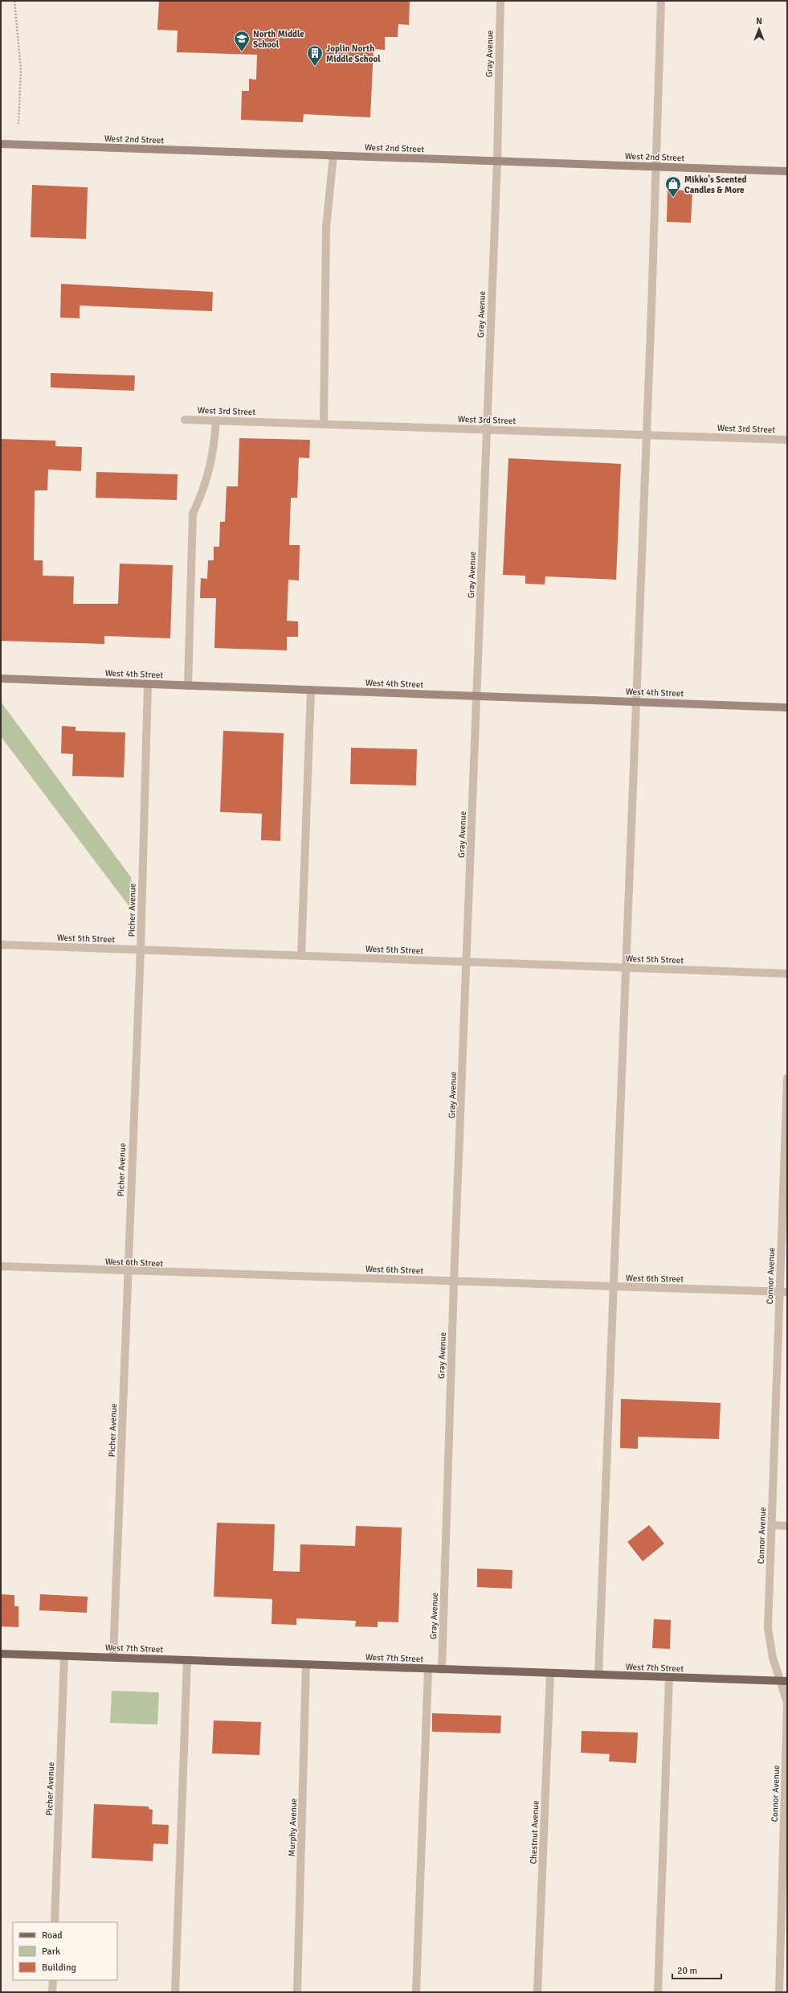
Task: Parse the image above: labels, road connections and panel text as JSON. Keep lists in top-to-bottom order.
{
  "streets": {
    "main road": ["West 7th Street"],
    "street": [
      "Gray Avenue",
      "West 2nd Street",
      "West 3rd Street",
      "West 4th Street",
      "Picher Avenue",
      "West 5th Street",
      "West 6th Street",
      "Connor Avenue",
      "Murphy Avenue",
      "Chestnut Avenue"
    ]
  },
  "crossings": [
    ["Gray Avenue", "West 2nd Street"],
    ["Gray Avenue", "West 3rd Street"],
    ["Gray Avenue", "West 4th Street"],
    ["Gray Avenue", "West 5th Street"],
    ["Gray Avenue", "West 6th Street"],
    ["Gray Avenue", "West 7th Street"],
    ["West 4th Street", "Picher Avenue"],
    ["Picher Avenue", "West 5th Street"],
    ["Picher Avenue", "West 6th Street"],
    ["Picher Avenue", "West 7th Street"],
    ["West 6th Street", "Connor Avenue"],
    ["Connor Avenue", "West 7th Street"],
    ["West 7th Street", "Murphy Avenue"],
    ["West 7th Street", "Chestnut Avenue"]
  ],
  "places": {
    "school or university": ["North Middle School"],
    "building": ["Joplin North Middle School"],
    "shop": ["Mikko's Scented Candles & More"]
  },
  "legend": ["Road", "Park", "Building"],
  "scale_bar": "20 m",
  "north": "top"
}
